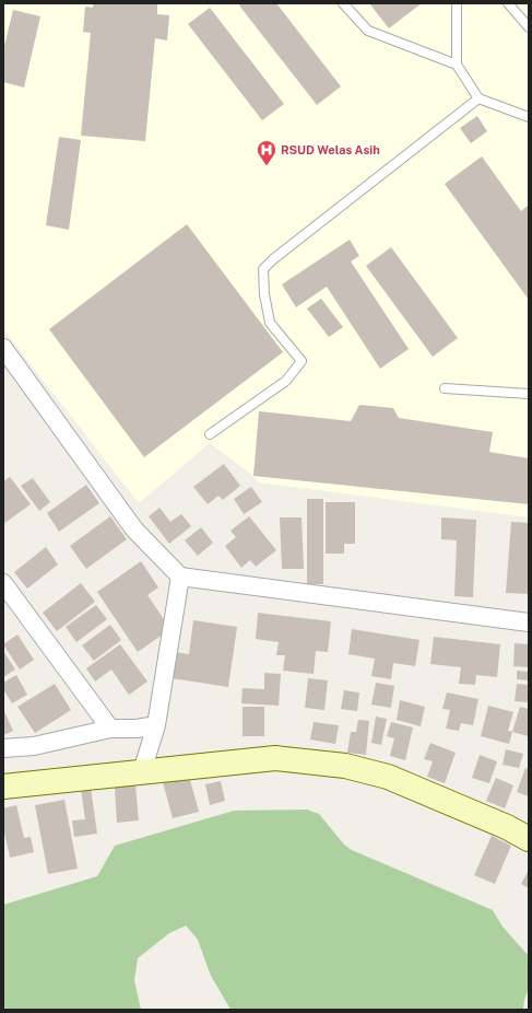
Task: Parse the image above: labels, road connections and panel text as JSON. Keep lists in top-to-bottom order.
{
  "places": {
    "hospital": ["RSUD Welas Asih"]
  }
}
